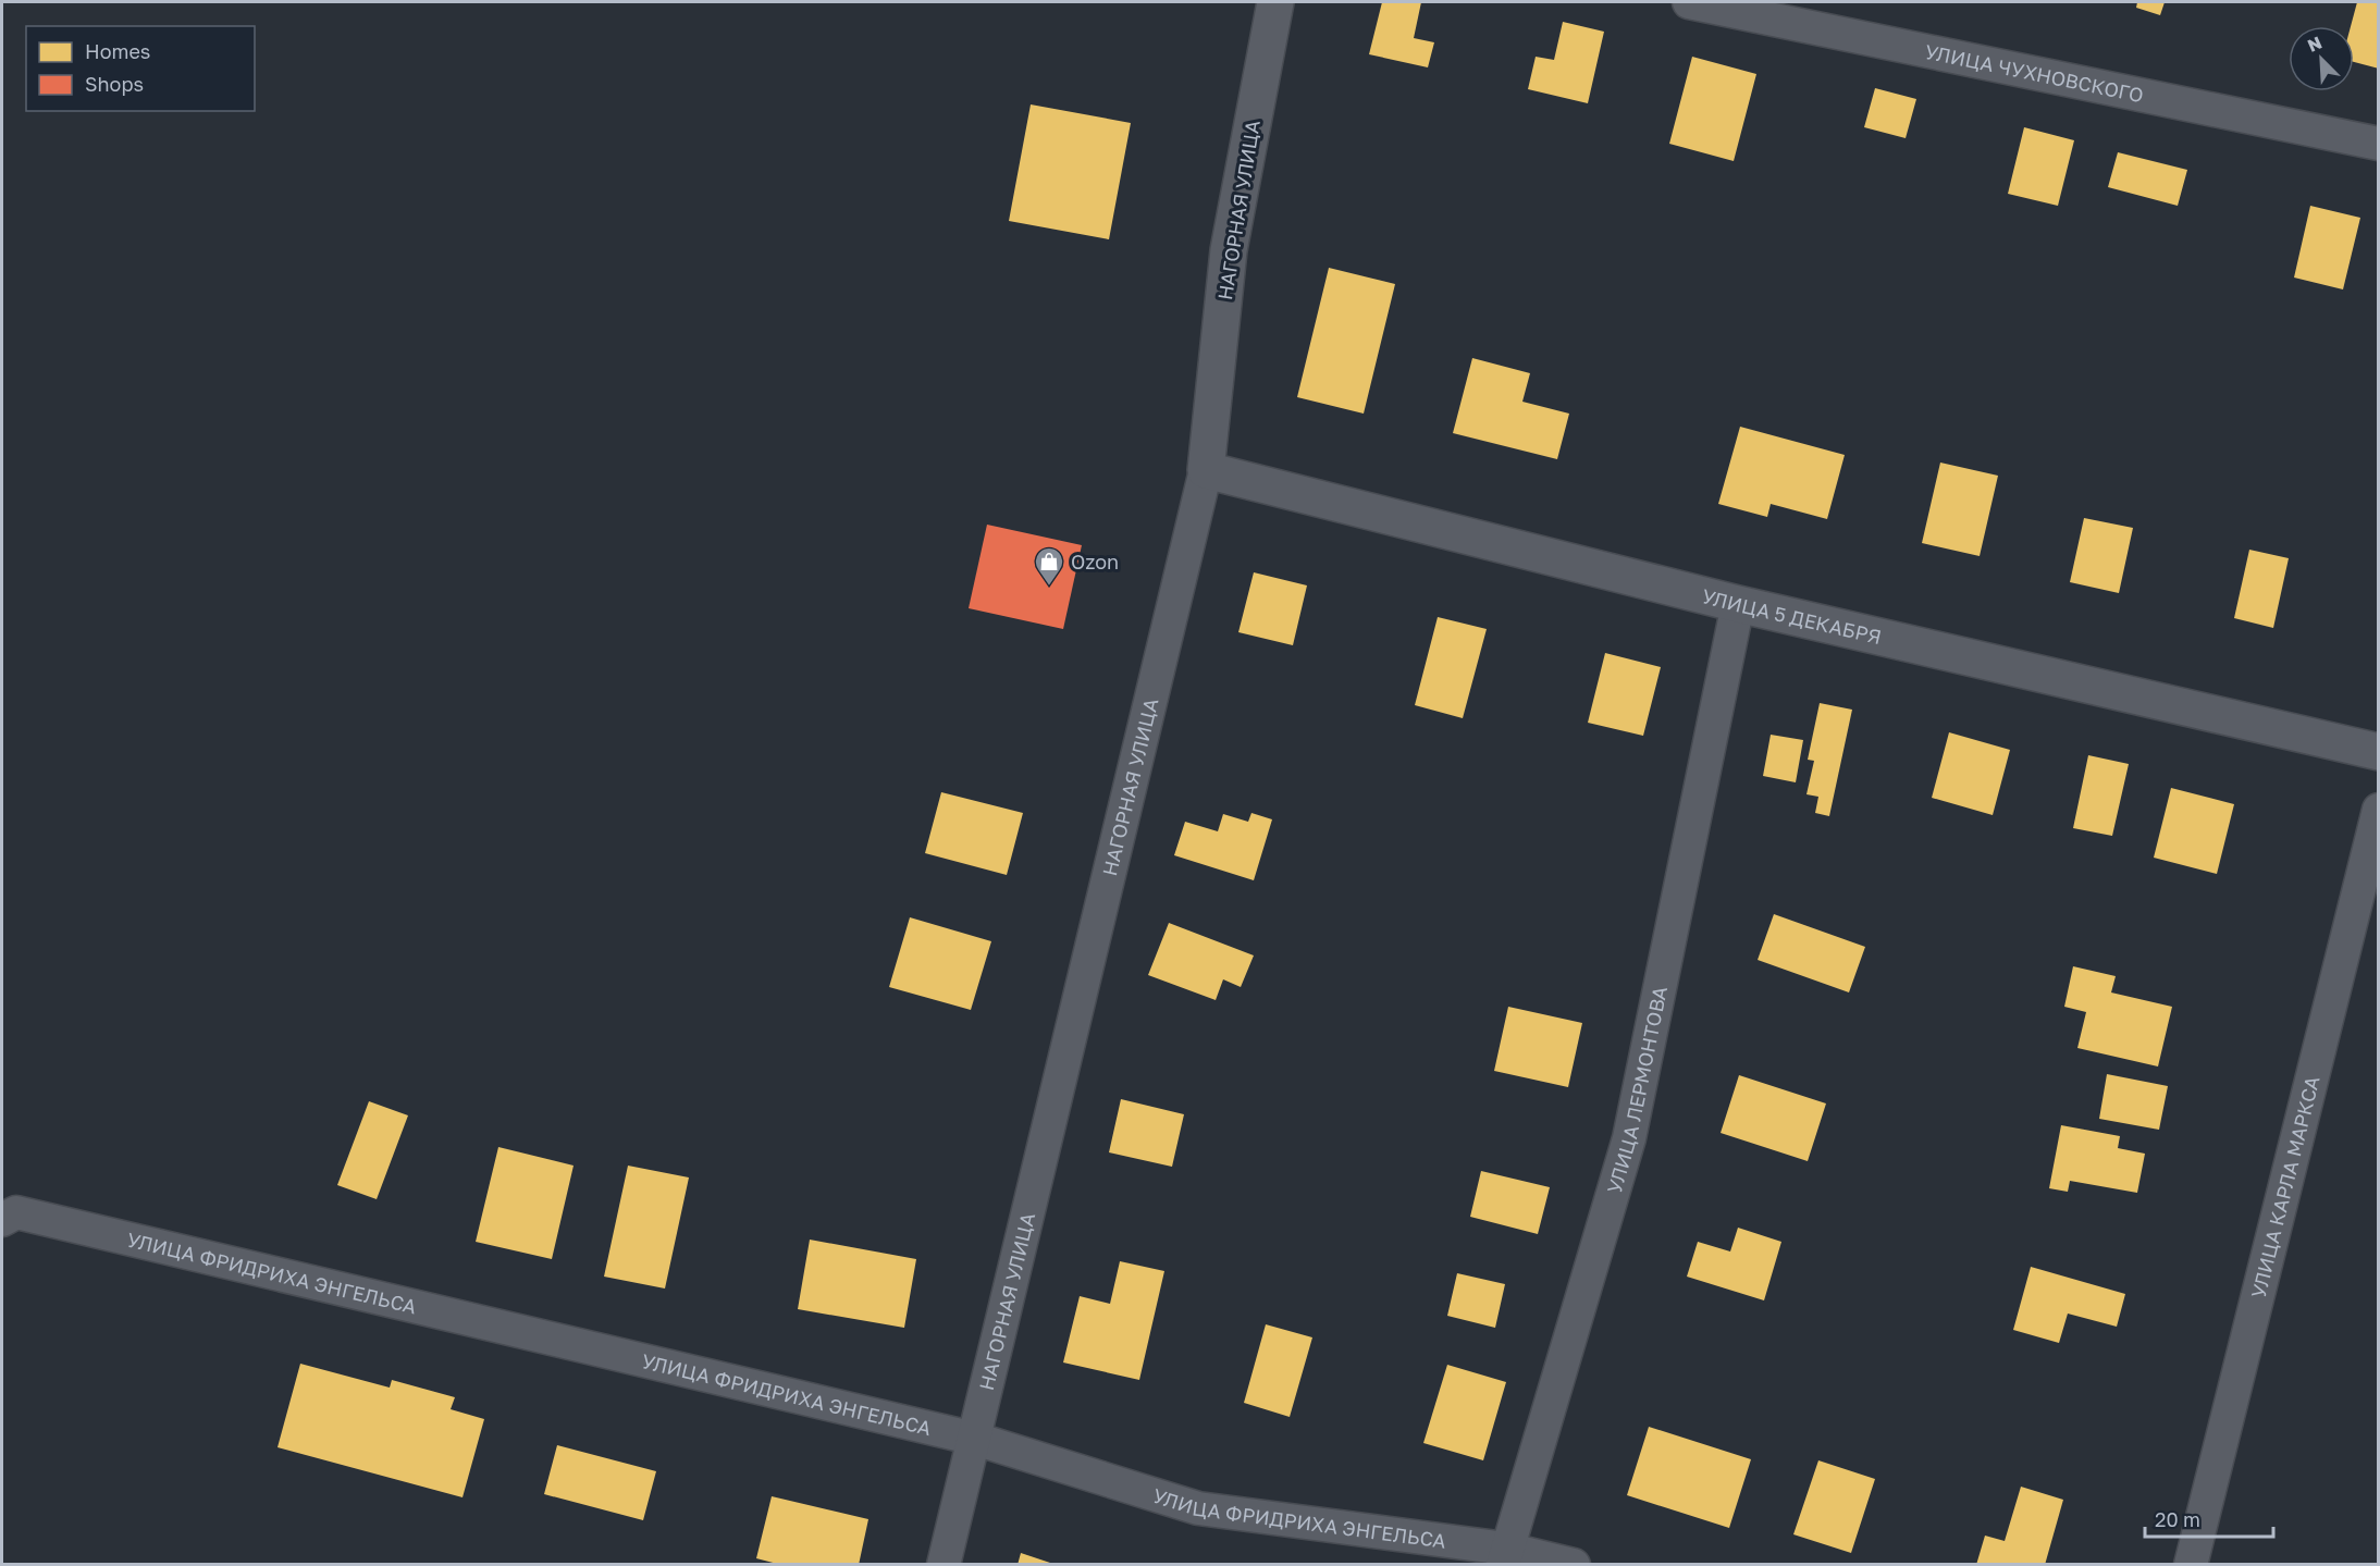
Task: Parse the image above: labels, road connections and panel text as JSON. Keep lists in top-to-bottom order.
{
  "streets": {
    "street": [
      "УЛИЦА ЧУХНОВСКОГО",
      "НАГОРНАЯ УЛИЦА",
      "УЛИЦА 5 ДЕКАБРЯ",
      "УЛИЦА ЛЕРМОНТОВА",
      "УЛИЦА КАРЛА МАРКСА",
      "УЛИЦА ФРИДРИХА ЭНГЕЛЬСА"
    ]
  },
  "crossings": [
    ["НАГОРНАЯ УЛИЦА", "УЛИЦА 5 ДЕКАБРЯ"],
    ["НАГОРНАЯ УЛИЦА", "УЛИЦА ФРИДРИХА ЭНГЕЛЬСА"],
    ["УЛИЦА 5 ДЕКАБРЯ", "УЛИЦА ЛЕРМОНТОВА"],
    ["УЛИЦА ЛЕРМОНТОВА", "УЛИЦА ФРИДРИХА ЭНГЕЛЬСА"]
  ],
  "places": {
    "shop": ["Ozon"]
  },
  "legend": ["Homes", "Shops"],
  "scale_bar": "20 m",
  "north": "top left"
}
